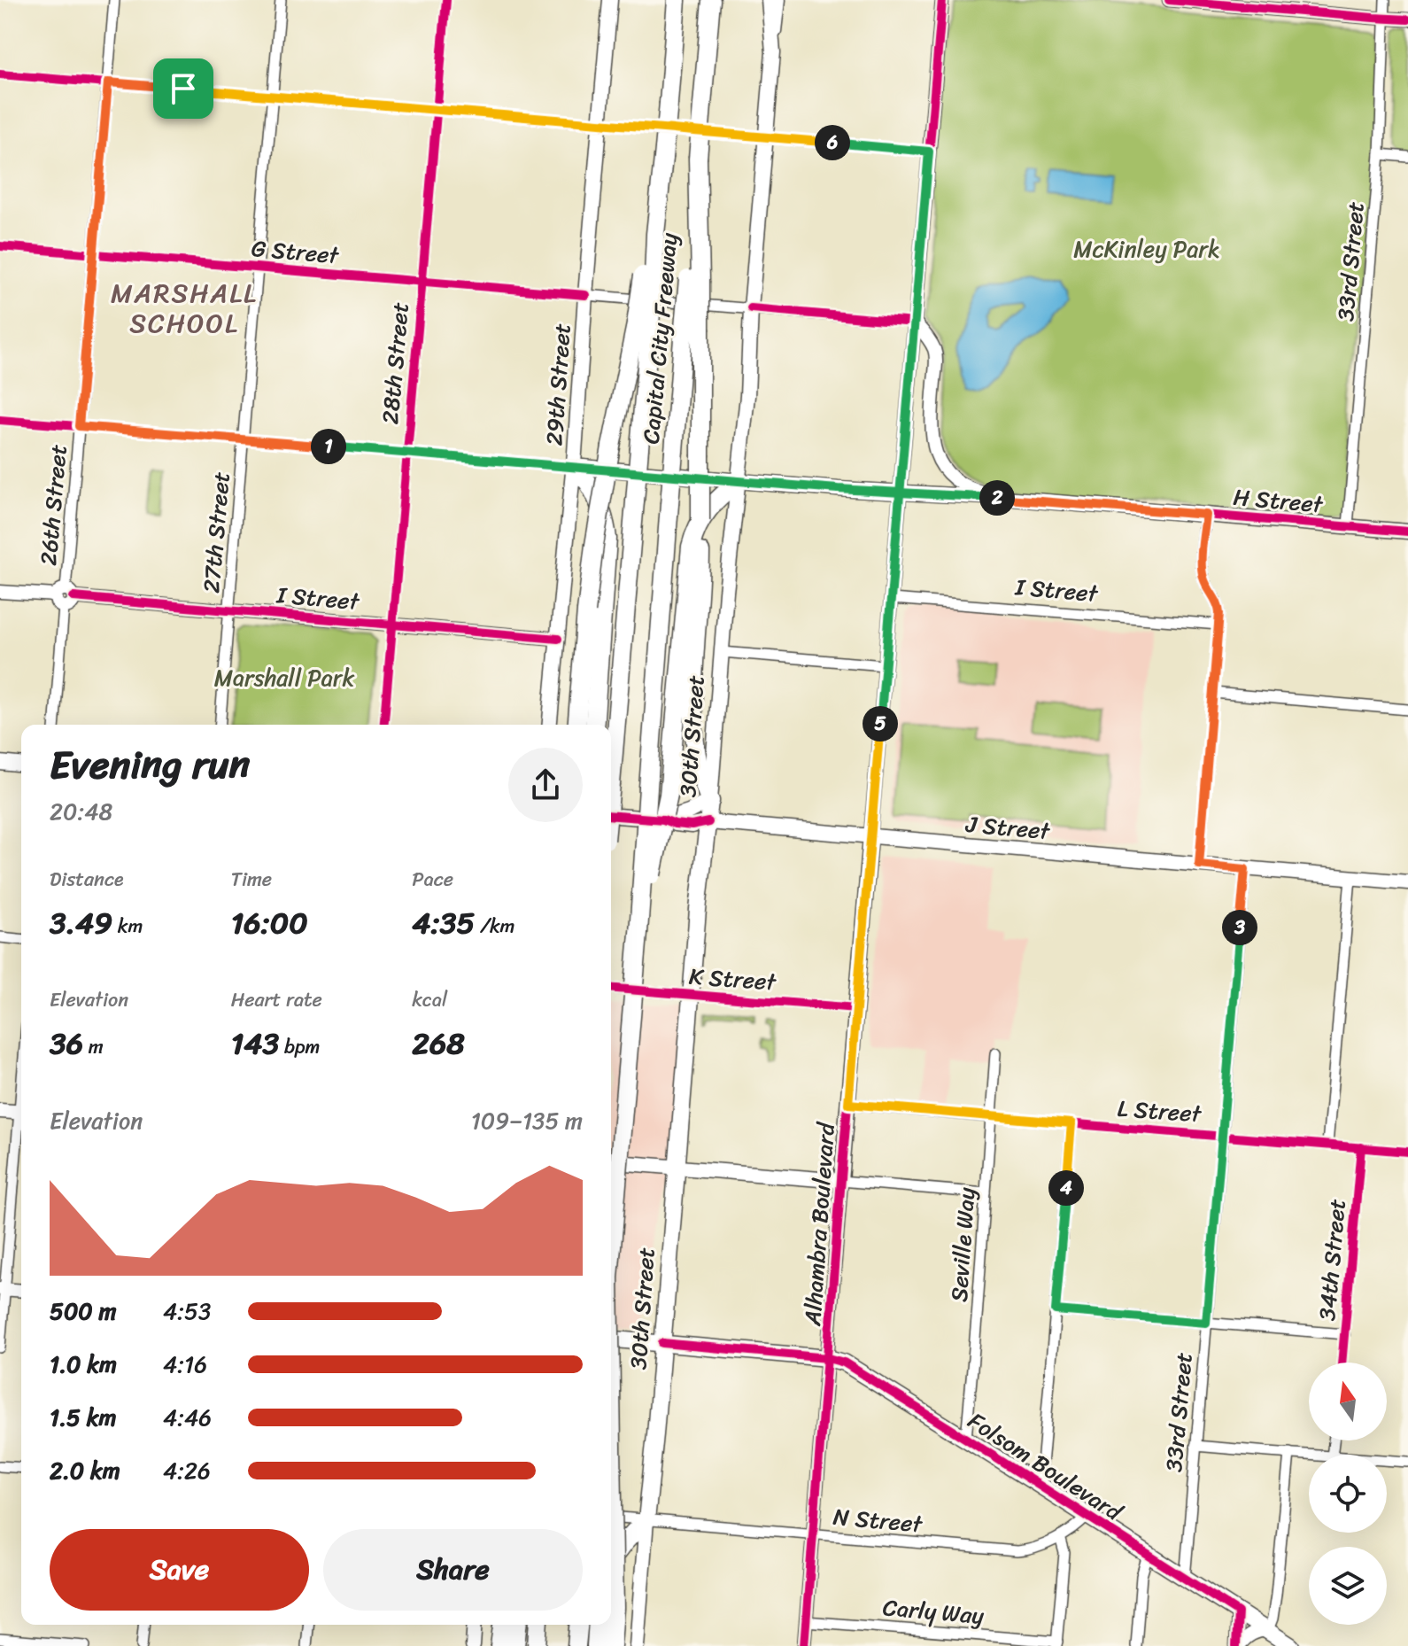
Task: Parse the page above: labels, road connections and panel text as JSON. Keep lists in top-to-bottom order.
{
  "streets": {
    "highway": ["Capital City Freeway"],
    "main road": [
      "29th Street",
      "H Street",
      "30th Street",
      "J Street",
      "Alhambra Boulevard",
      "Folsom Boulevard"
    ],
    "street": [
      "G Street",
      "33rd Street",
      "28th Street",
      "26th Street",
      "27th Street",
      "I Street",
      "K Street",
      "L Street",
      "Seville Way",
      "34th Street",
      "N Street",
      "Carly Way"
    ]
  },
  "crossings": [
    ["G Street", "28th Street"],
    ["G Street", "29th Street"],
    ["G Street", "26th Street"],
    ["G Street", "27th Street"],
    ["G Street", "30th Street"],
    ["G Street", "Alhambra Boulevard"],
    ["33rd Street", "H Street"],
    ["33rd Street", "J Street"],
    ["33rd Street", "L Street"],
    ["33rd Street", "Folsom Boulevard"],
    ["28th Street", "H Street"],
    ["28th Street", "I Street"],
    ["29th Street", "H Street"],
    ["29th Street", "I Street"],
    ["H Street", "26th Street"],
    ["H Street", "27th Street"],
    ["H Street", "30th Street"],
    ["H Street", "Alhambra Boulevard"],
    ["26th Street", "I Street"],
    ["27th Street", "I Street"],
    ["I Street", "Alhambra Boulevard"],
    ["30th Street", "J Street"],
    ["30th Street", "K Street"],
    ["30th Street", "Folsom Boulevard"],
    ["30th Street", "N Street"],
    ["J Street", "Alhambra Boulevard"],
    ["K Street", "Alhambra Boulevard"],
    ["L Street", "Alhambra Boulevard"],
    ["L Street", "Seville Way"],
    ["L Street", "34th Street"],
    ["Alhambra Boulevard", "Folsom Boulevard"],
    ["Alhambra Boulevard", "N Street"],
    ["Alhambra Boulevard", "Carly Way"],
    ["Seville Way", "Folsom Boulevard"],
    ["Folsom Boulevard", "N Street"]
  ],
  "districts": ["MARSHALL SCHOOL"],
  "parks": ["McKinley Park", "Marshall Park"],
  "north": "top",
  "page": {
    "pins": [
      "6",
      "1",
      "2",
      "5",
      "3",
      "4"
    ],
    "heading": ["Evening run", "20:48"],
    "stats": [
      ["Distance", "3.49 km"],
      ["Time", "16:00"],
      ["Pace", "4:35 /km"],
      ["Elevation", "36 m"],
      ["Heart rate", "143 bpm"],
      ["kcal", "268"]
    ],
    "chart": ["Elevation", "109–135 m"],
    "list": [
      {
        "name": "500 m",
        "note": "4:53"
      },
      {
        "name": "1.0 km",
        "note": "4:16"
      },
      {
        "name": "1.5 km",
        "note": "4:46"
      },
      {
        "name": "2.0 km",
        "note": "4:26"
      }
    ],
    "buttons": ["Save", "Share"]
  }
}
